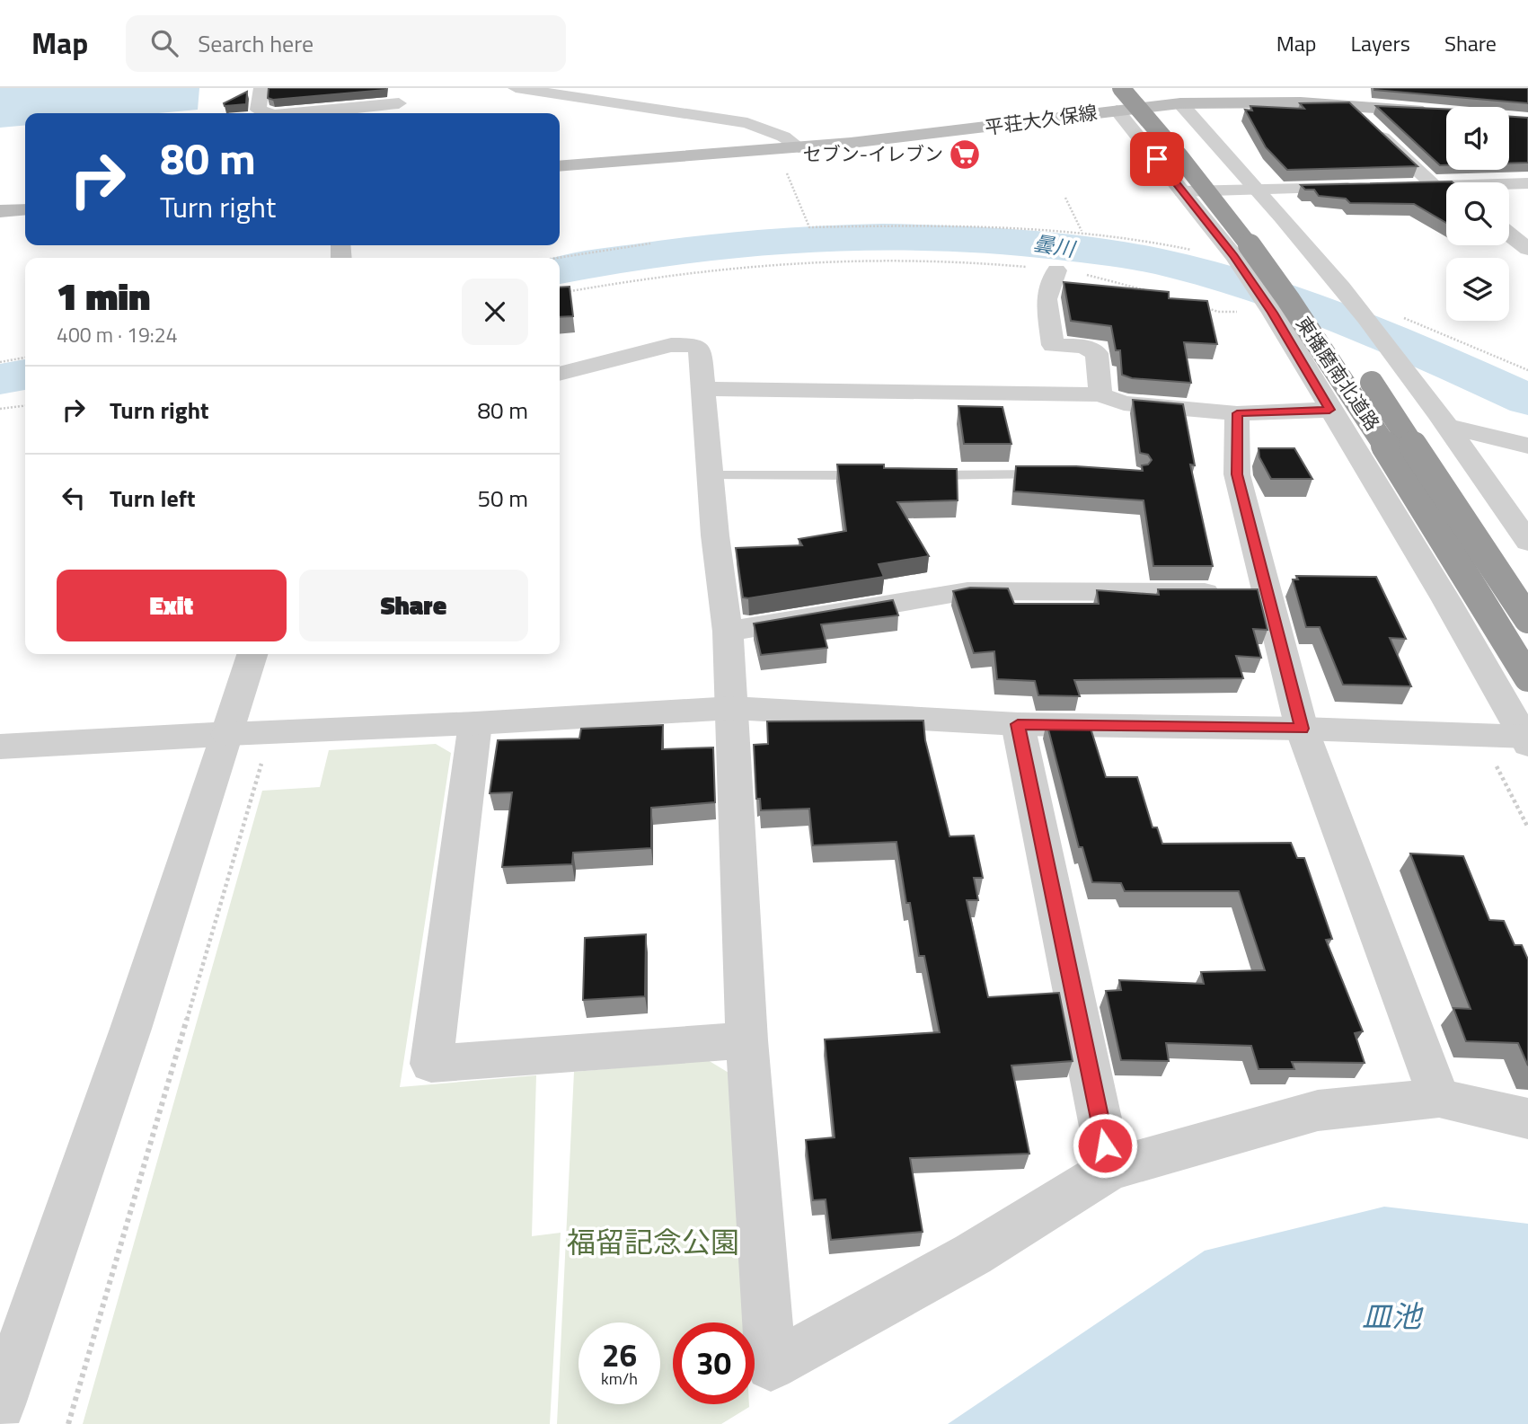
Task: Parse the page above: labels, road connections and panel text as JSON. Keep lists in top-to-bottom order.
{
  "streets": {
    "highway": ["東播磨南北道路"],
    "main road": ["平荘大久保線"]
  },
  "crossings": [
    ["平荘大久保線", "東播磨南北道路"]
  ],
  "water": ["曇川", "皿池"],
  "parks": ["福留記念公園"],
  "places": {
    "supermarket": ["セブン-イレブン"]
  },
  "page": {
    "header": "Map",
    "search": "Search here",
    "nav": ["Map", "Layers", "Share"],
    "turn": ["80 m", "Turn right"],
    "heading": ["1 min", "400 m · 19:24"],
    "list": [
      {
        "name": "Turn right",
        "value": "80 m"
      },
      {
        "name": "Turn left",
        "value": "50 m"
      }
    ],
    "buttons": ["Exit", "Share"],
    "speed": "26 km/h",
    "limit": "30"
  }
}
